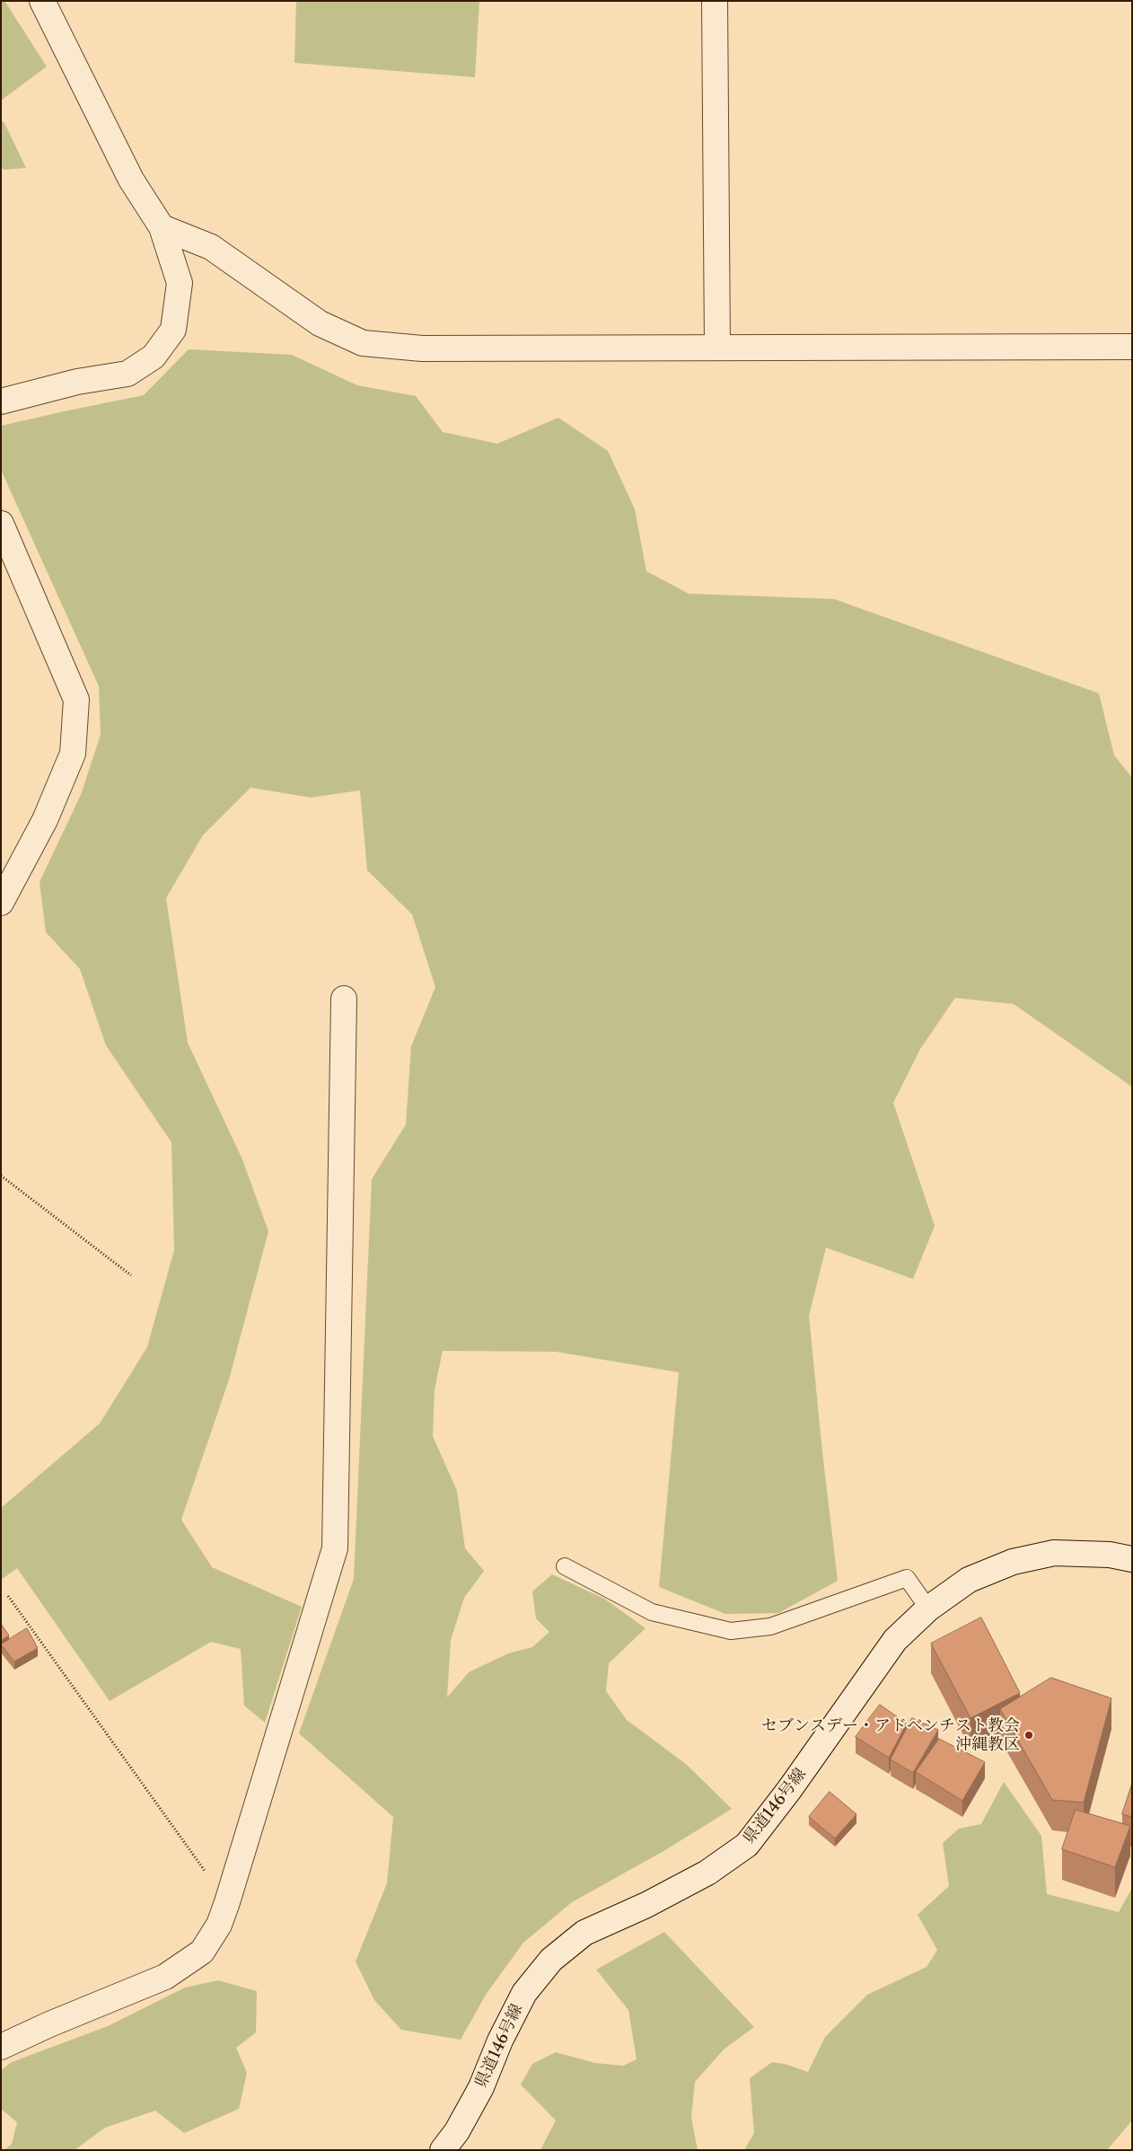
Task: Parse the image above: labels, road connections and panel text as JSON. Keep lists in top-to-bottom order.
{
  "streets": {
    "street": ["県道146号線"]
  },
  "places": ["セブンスデー・アドベンチスト教会 沖縄教区"]
}
